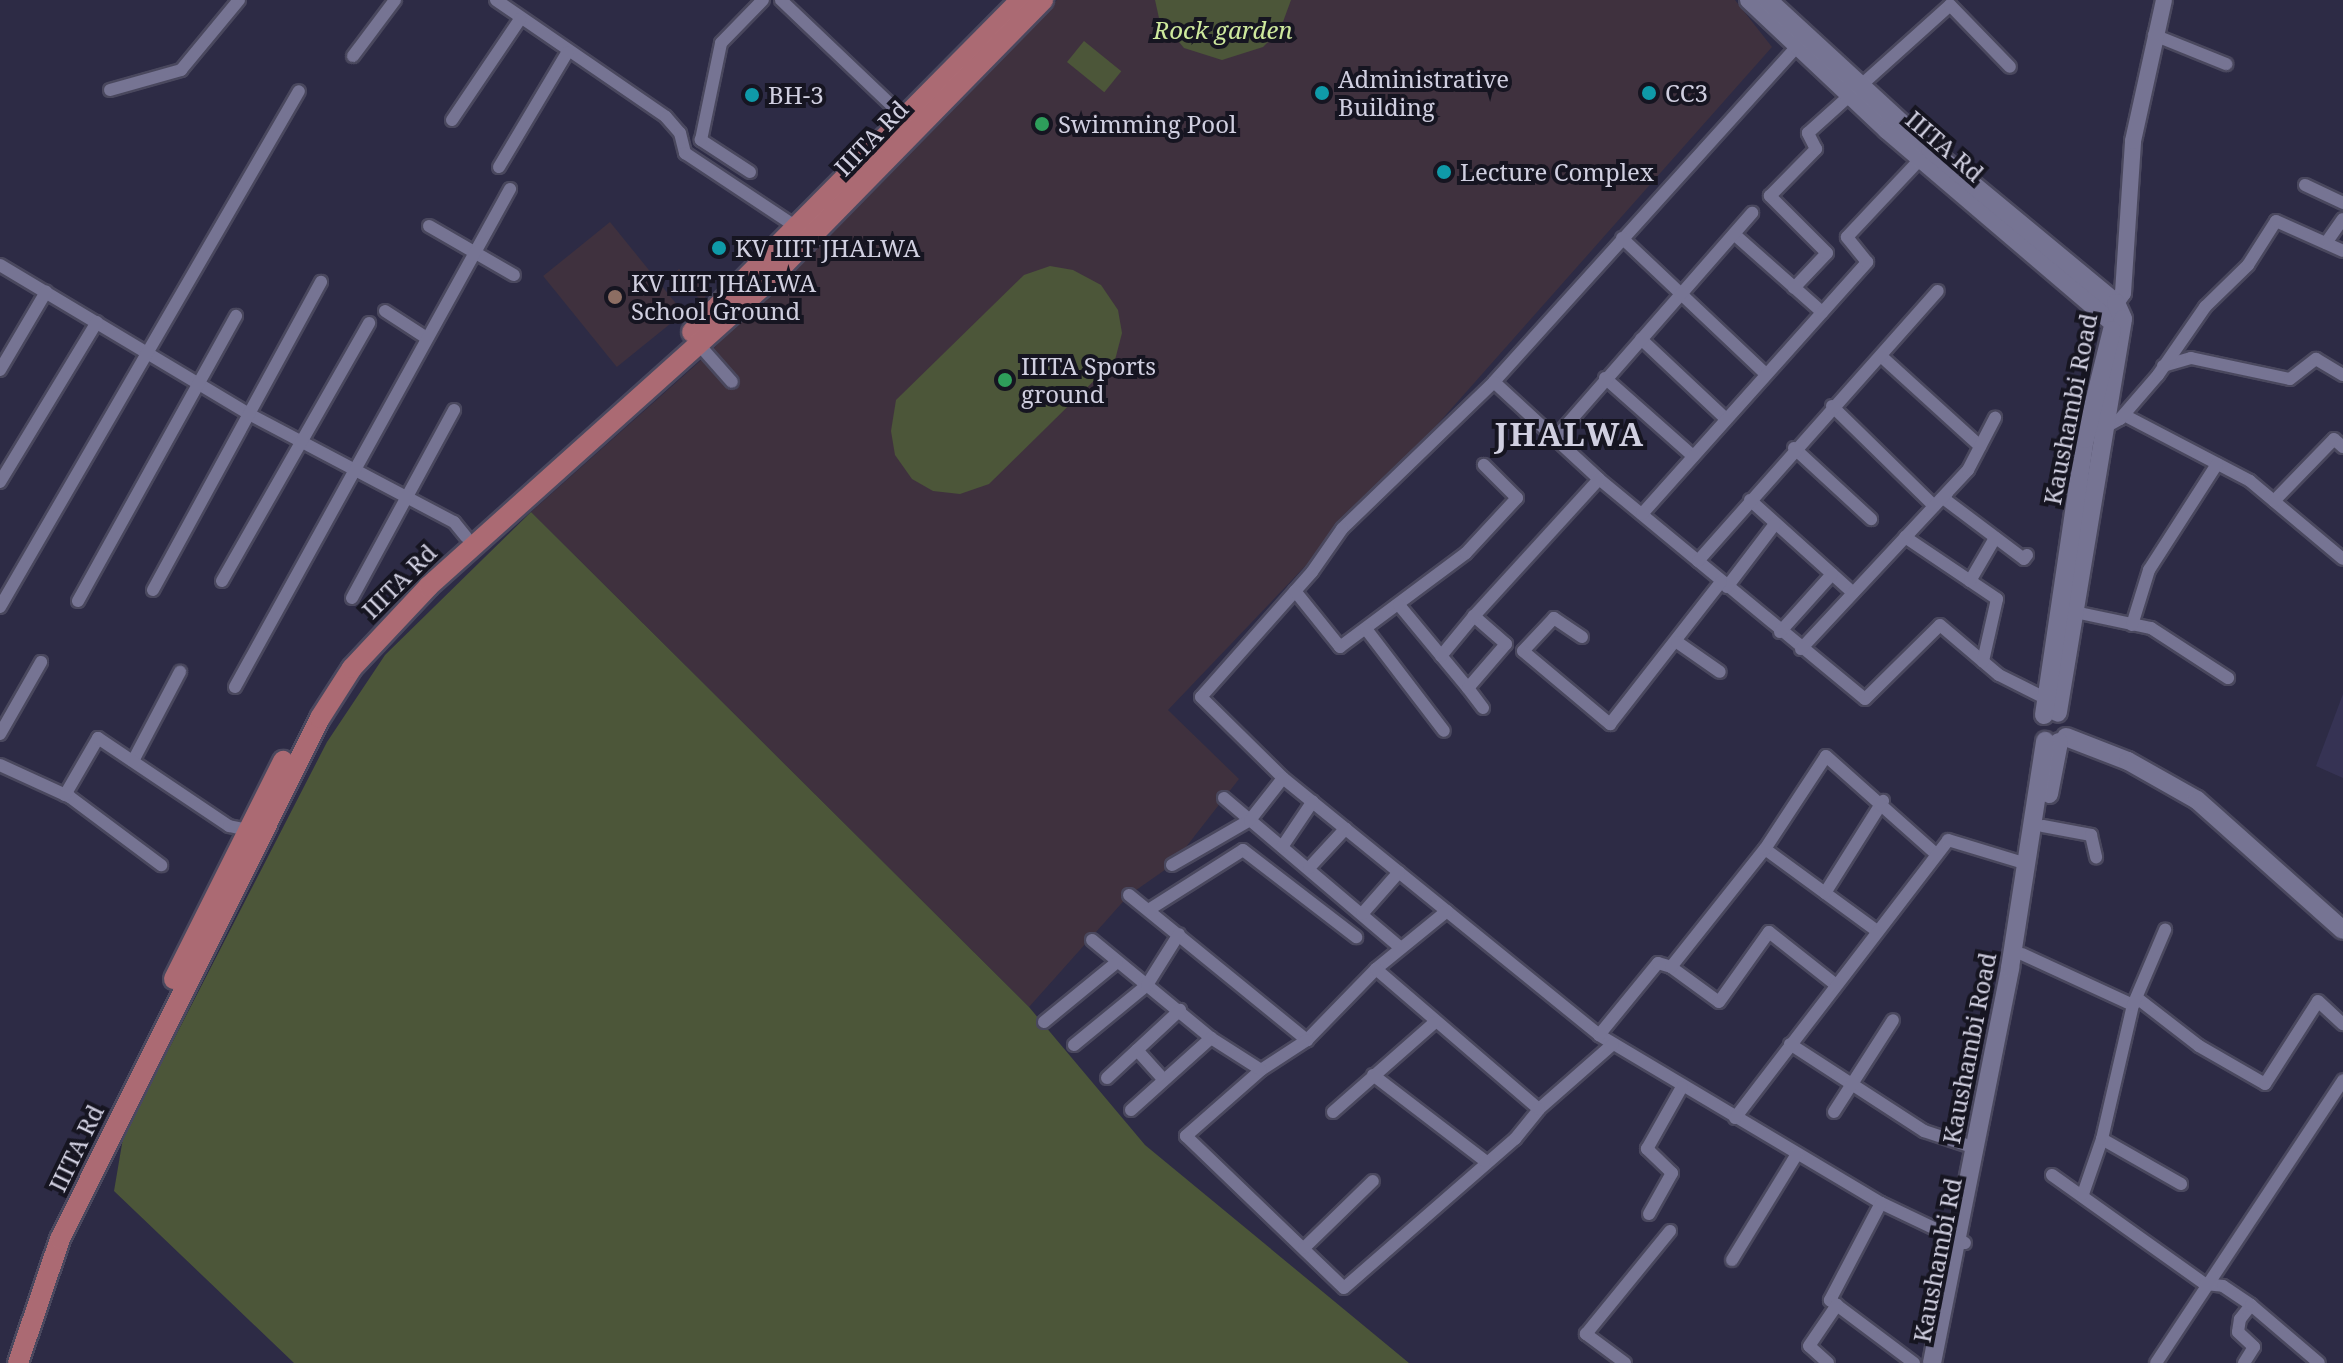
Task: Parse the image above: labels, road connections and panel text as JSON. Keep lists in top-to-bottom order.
{
  "streets": {
    "main road": ["IIITA Rd", "Kaushambi Road", "Kaushambi Rd"]
  },
  "crossings": [
    ["IIITA Rd", "Kaushambi Road"],
    ["IIITA Rd", "Kaushambi Rd"],
    ["Kaushambi Road", "Kaushambi Rd"]
  ],
  "districts": ["JHALWA"],
  "parks": ["Rock garden"],
  "places": [
    "Administrative Building",
    "CC3",
    "BH-3",
    "Swimming Pool",
    "Lecture Complex",
    "KV IIIT JHALWA",
    "KV IIIT JHALWA School Ground",
    "IIITA Sports ground"
  ]
}
